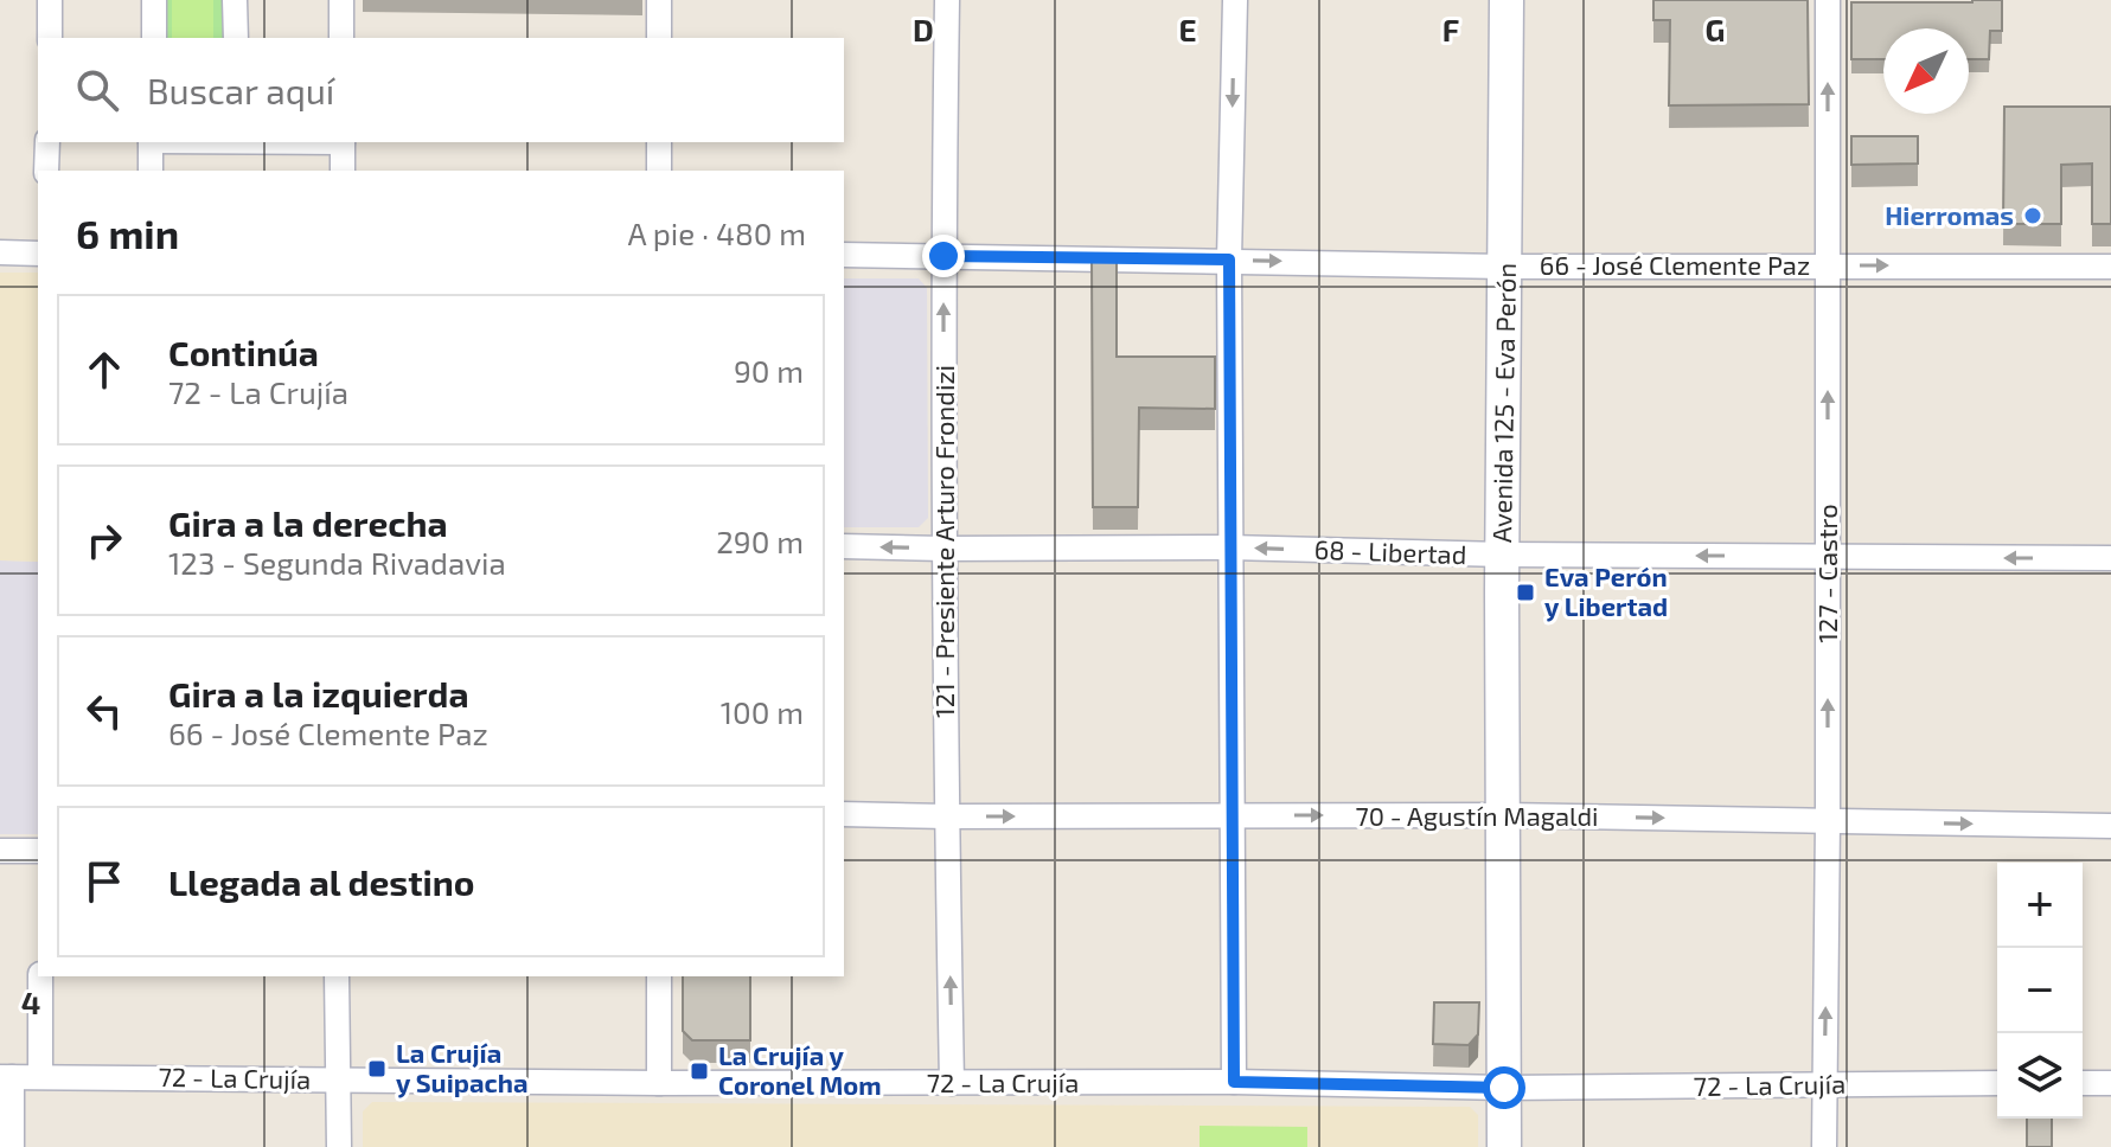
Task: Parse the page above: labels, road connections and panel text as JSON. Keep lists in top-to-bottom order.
{
  "streets": {
    "main road": ["Avenida 125 - Eva Perón"],
    "street": [
      "66 - José Clemente Paz",
      "121 - Presiente Arturo Frondizi",
      "68 - Libertad",
      "127 - Castro",
      "70 - Agustín Magaldi",
      "72 - La Crujía"
    ]
  },
  "crossings": [
    ["66 - José Clemente Paz", "Avenida 125 - Eva Perón"],
    ["66 - José Clemente Paz", "121 - Presiente Arturo Frondizi"],
    ["66 - José Clemente Paz", "127 - Castro"],
    ["Avenida 125 - Eva Perón", "68 - Libertad"],
    ["Avenida 125 - Eva Perón", "70 - Agustín Magaldi"],
    ["Avenida 125 - Eva Perón", "72 - La Crujía"],
    ["121 - Presiente Arturo Frondizi", "68 - Libertad"],
    ["121 - Presiente Arturo Frondizi", "70 - Agustín Magaldi"],
    ["121 - Presiente Arturo Frondizi", "72 - La Crujía"],
    ["68 - Libertad", "127 - Castro"],
    ["127 - Castro", "70 - Agustín Magaldi"],
    ["127 - Castro", "72 - La Crujía"]
  ],
  "one_way": [
    "66 - José Clemente Paz",
    "121 - Presiente Arturo Frondizi",
    "68 - Libertad",
    "127 - Castro",
    "70 - Agustín Magaldi"
  ],
  "places": {
    "other": ["Hierromas"],
    "transit": ["Eva Perón y Libertad", "La Crujía y Suipacha", "La Crujía y Coronel Mom"]
  },
  "north": "bottom left",
  "page": {
    "search": "Buscar aquí",
    "heading": ["6 min", "A pie · 480 m"],
    "list": [
      ["Continúa", "72 - La Crujía", "90 m"],
      ["Gira a la derecha", "123 - Segunda Rivadavia", "290 m"],
      ["Gira a la izquierda", "66 - José Clemente Paz", "100 m"],
      "Llegada al destino"
    ],
    "map_buttons": ["+", "−"]
  },
  "grid": {
    "columns": [
      "D",
      "E",
      "F",
      "G"
    ],
    "rows": ["4"]
  }
}
